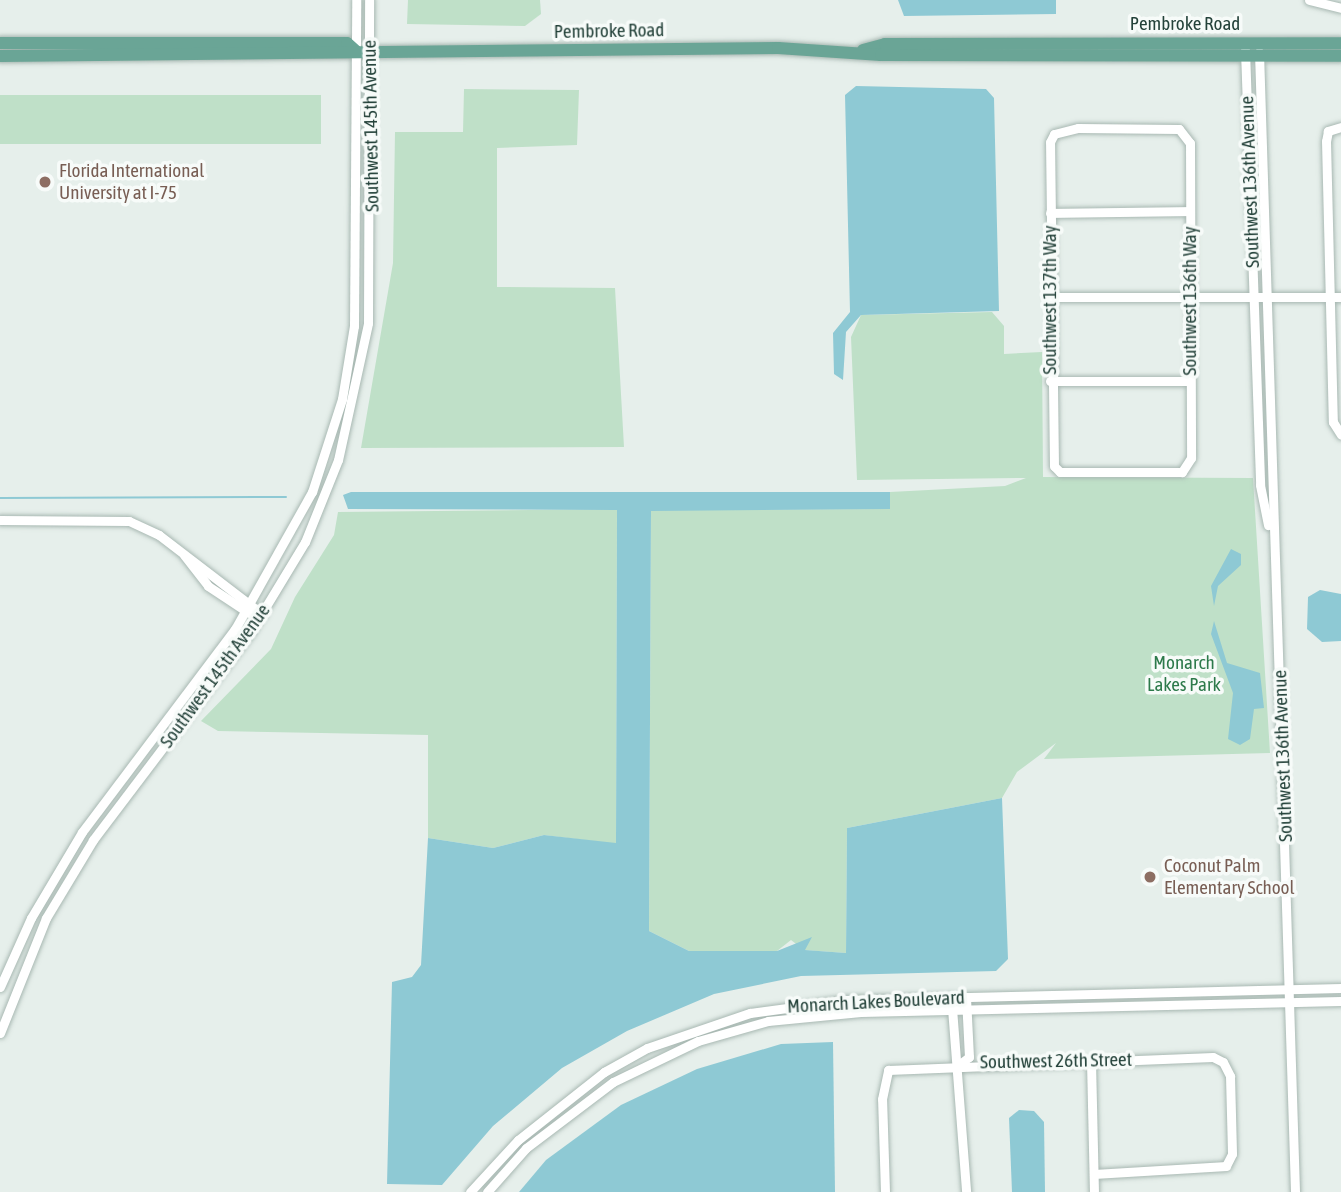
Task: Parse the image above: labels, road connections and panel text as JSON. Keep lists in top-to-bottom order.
{
  "streets": {
    "main road": ["Pembroke Road"],
    "street": [
      "Southwest 145th Avenue",
      "Southwest 136th Avenue",
      "Southwest 137th Way",
      "Southwest 136th Way",
      "Monarch Lakes Boulevard",
      "Southwest 26th Street"
    ]
  },
  "crossings": [
    ["Pembroke Road", "Southwest 145th Avenue"],
    ["Pembroke Road", "Southwest 136th Avenue"],
    ["Southwest 136th Avenue", "Monarch Lakes Boulevard"],
    ["Southwest 137th Way", "Southwest 136th Way"]
  ],
  "parks": ["Monarch Lakes Park"],
  "places": ["Florida International University at I-75", "Coconut Palm Elementary School"]
}
